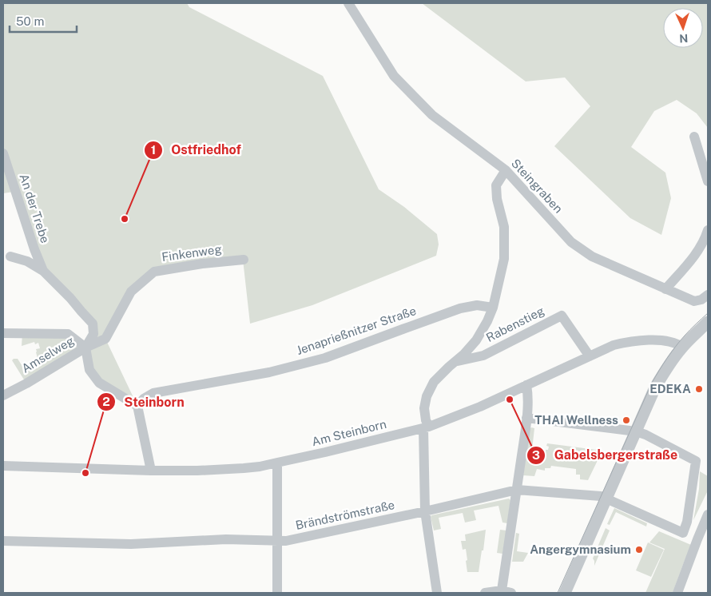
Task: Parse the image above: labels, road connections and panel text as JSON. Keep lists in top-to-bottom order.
{
  "streets": {
    "street": [
      "Steingraben",
      "An der Trebe",
      "Finkenweg",
      "Rabenstieg",
      "Jenaprießnitzer Straße",
      "Amselweg",
      "Am Steinborn",
      "Brändströmstraße"
    ]
  },
  "crossings": [
    ["An der Trebe", "Finkenweg"],
    ["An der Trebe", "Amselweg"],
    ["Finkenweg", "Amselweg"],
    ["Rabenstieg", "Am Steinborn"]
  ],
  "places": [
    "Ostfriedhof",
    "EDEKA",
    "Gabelsbergerstraße",
    "THAI Wellness",
    "Steinborn",
    "Angergymnasium"
  ],
  "scale_bar": "50 m",
  "north": "bottom"
}
